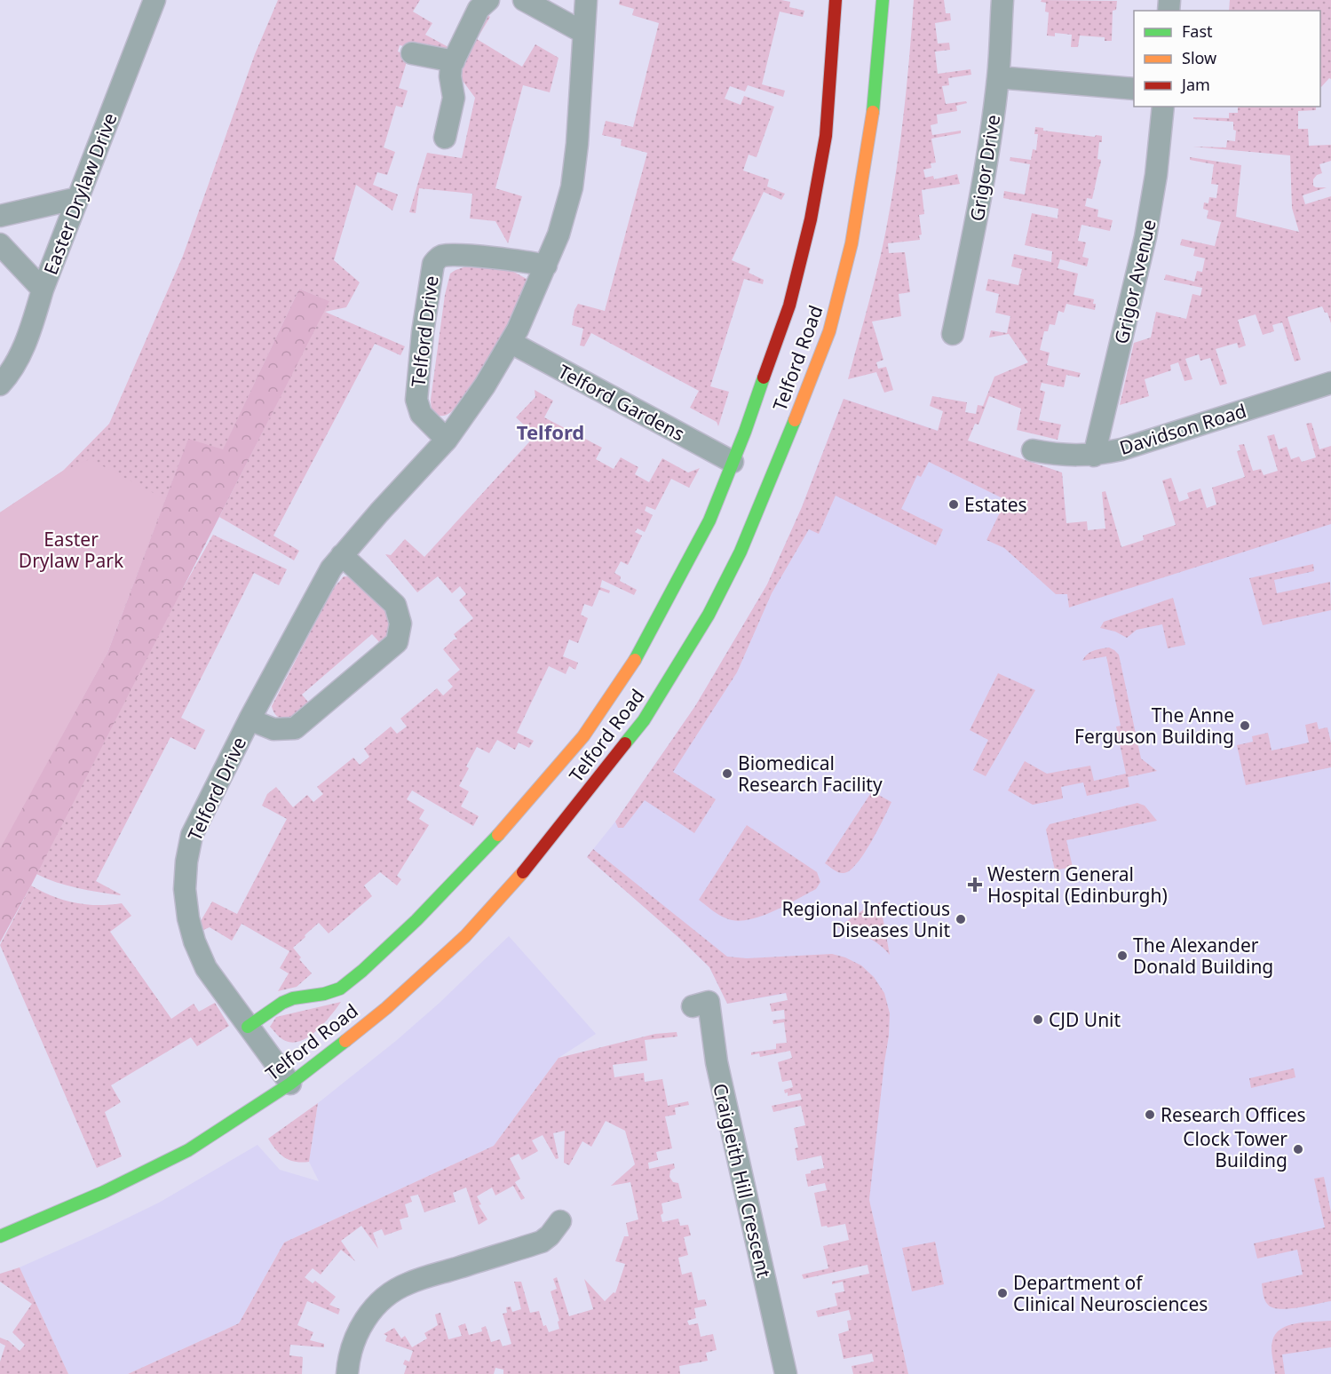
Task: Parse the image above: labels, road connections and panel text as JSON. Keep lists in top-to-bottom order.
{
  "streets": {
    "main road": ["Telford Road"],
    "street": [
      "Grigor Drive",
      "Easter Drylaw Drive",
      "Grigor Avenue",
      "Telford Drive",
      "Telford Gardens",
      "Davidson Road",
      "Craigleith Hill Crescent"
    ]
  },
  "crossings": [
    ["Grigor Avenue", "Davidson Road"],
    ["Telford Drive", "Telford Road"],
    ["Telford Drive", "Telford Gardens"],
    ["Telford Road", "Telford Gardens"]
  ],
  "districts": ["Telford"],
  "parks": ["Easter Drylaw Park"],
  "places": {
    "other": [
      "Estates",
      "The Anne Ferguson Building",
      "Biomedical Research Facility",
      "Regional Infectious Diseases Unit",
      "The Alexander Donald Building",
      "CJD Unit",
      "Research Offices",
      "Clock Tower Building",
      "Department of Clinical Neurosciences"
    ],
    "health": ["Western General Hospital (Edinburgh)"]
  },
  "legend": ["Fast", "Slow", "Jam"]
}
